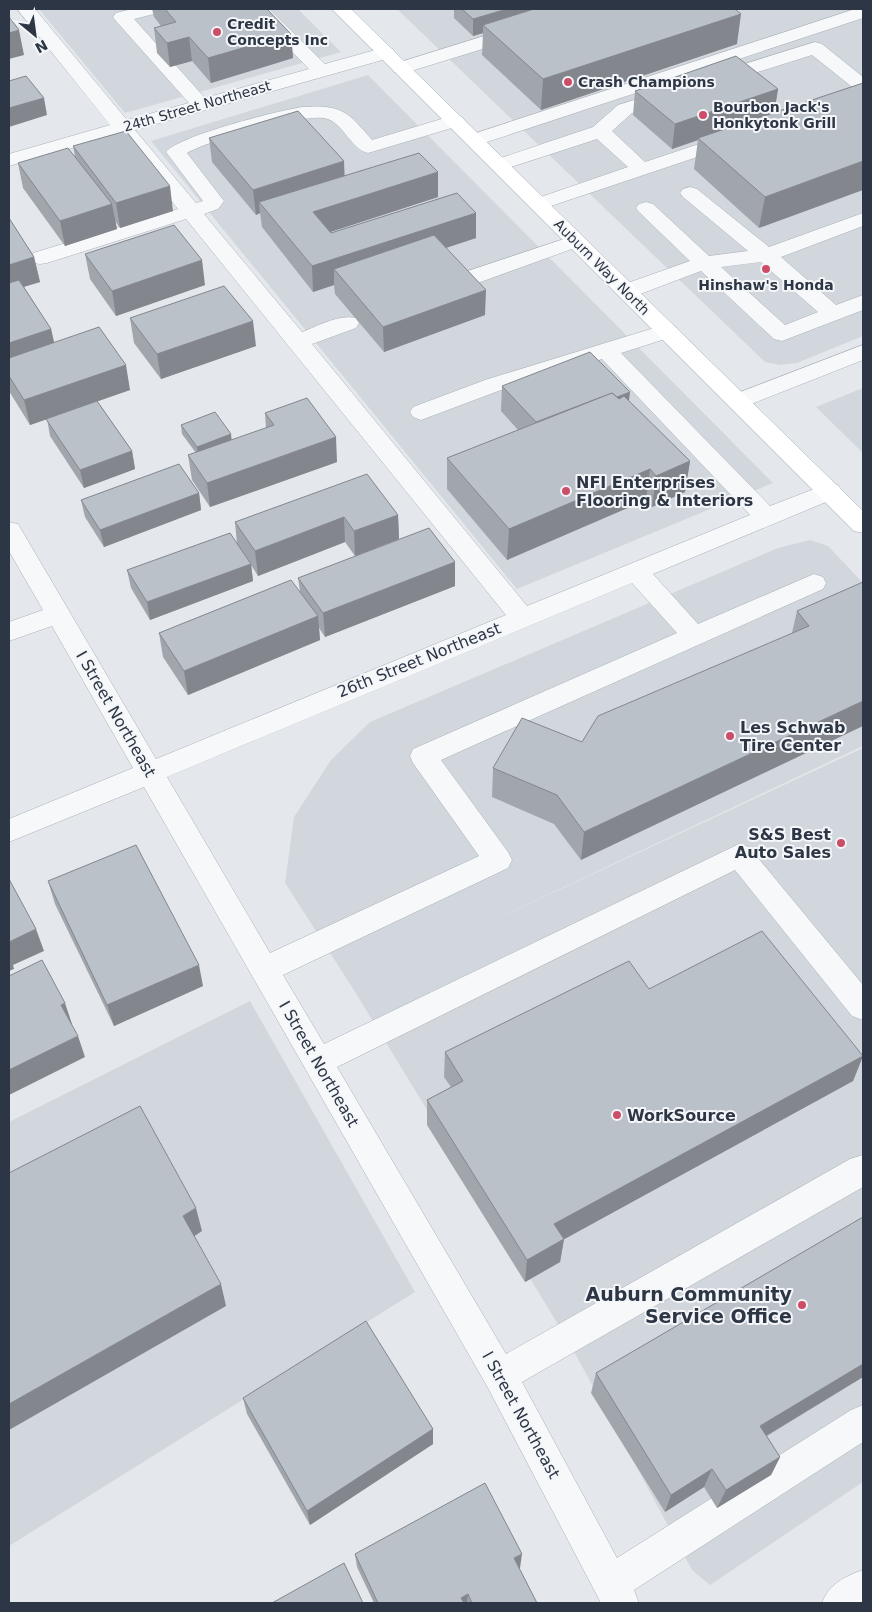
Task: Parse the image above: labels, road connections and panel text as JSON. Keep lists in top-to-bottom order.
{
  "streets": {
    "main road": ["Auburn Way North"],
    "street": ["24th Street Northeast", "26th Street Northeast", "I Street Northeast"]
  },
  "crossings": [
    ["24th Street Northeast", "Auburn Way North"],
    ["Auburn Way North", "26th Street Northeast"],
    ["26th Street Northeast", "I Street Northeast"]
  ],
  "places": [
    "Credit Concepts Inc",
    "Crash Champions",
    "Bourbon Jack's Honkytonk Grill",
    "Hinshaw's Honda",
    "NFI Enterprises Flooring & Interiors",
    "Les Schwab Tire Center",
    "S&S Best Auto Sales",
    "WorkSource",
    "Auburn Community Service Office"
  ],
  "north": "bottom right"
}
